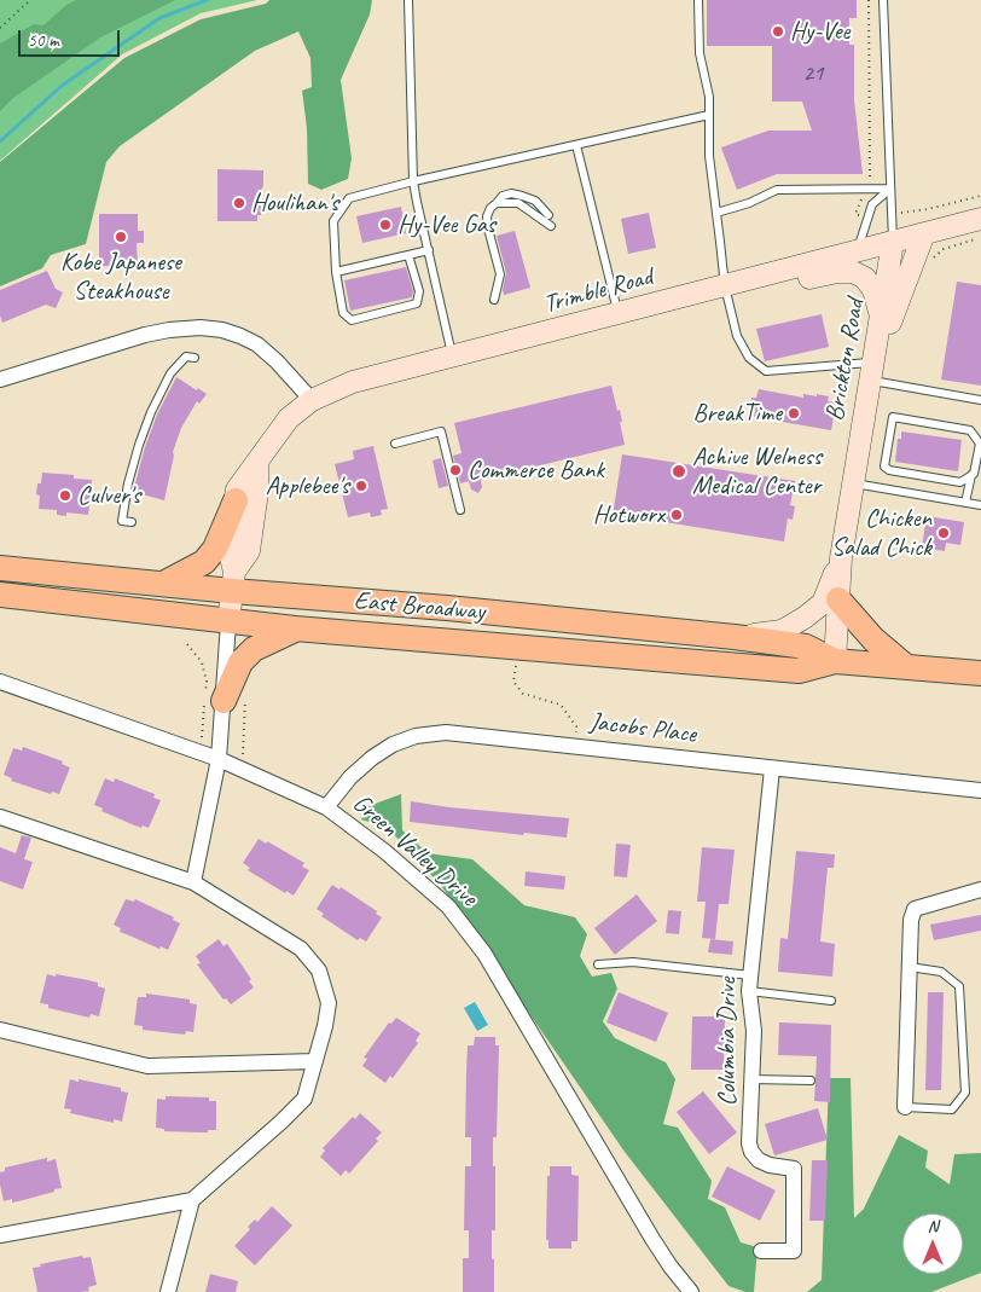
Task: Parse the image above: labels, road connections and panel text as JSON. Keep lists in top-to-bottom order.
{
  "streets": {
    "main road": ["East Broadway"],
    "street": [
      "Trimble Road",
      "Brickton Road",
      "Jacobs Place",
      "Green Valley Drive",
      "Columbia Drive"
    ]
  },
  "crossings": [
    ["Trimble Road", "Brickton Road"],
    ["Trimble Road", "East Broadway"],
    ["Brickton Road", "East Broadway"],
    ["Jacobs Place", "Green Valley Drive"],
    ["Jacobs Place", "Columbia Drive"]
  ],
  "places": [
    "Hy-Vee",
    "Houlihan's",
    "Hy-Vee Gas",
    "Kobe Japanese Steakhouse",
    "BreakTime",
    "Commerce Bank",
    "Achive Welness Medical Center",
    "Applebee's",
    "Culver's",
    "Hotworx",
    "Chicken Salad Chick"
  ],
  "house_numbers": ["21"],
  "scale_bar": "50 m",
  "north": "top"
}
